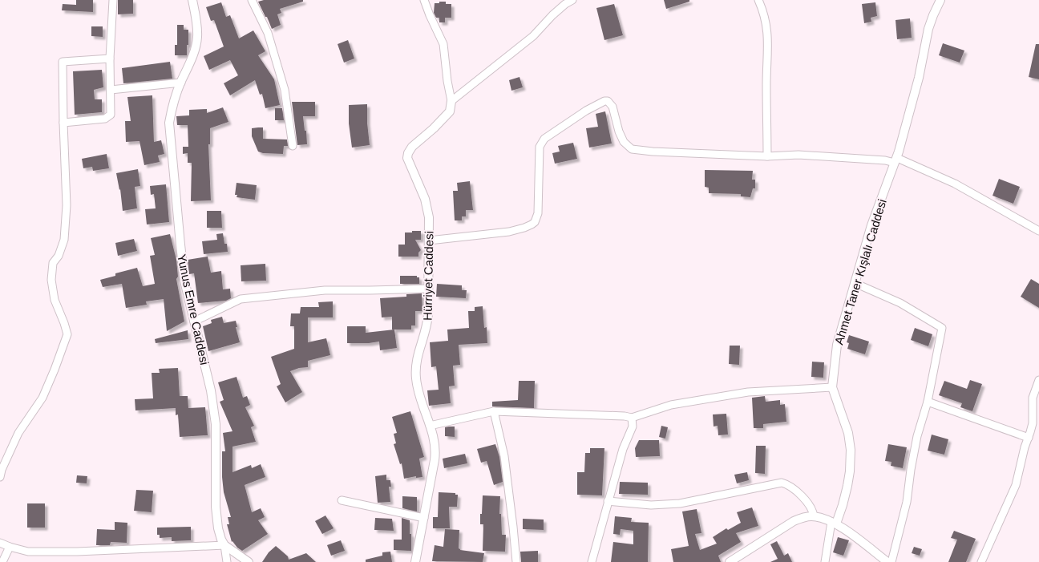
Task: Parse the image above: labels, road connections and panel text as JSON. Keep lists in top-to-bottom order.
{
  "streets": {
    "street": ["Ahmet Taner Kışlalı Caddesi", "Hürriyet Caddesi", "Yunus Emre Caddesi"]
  }
}
